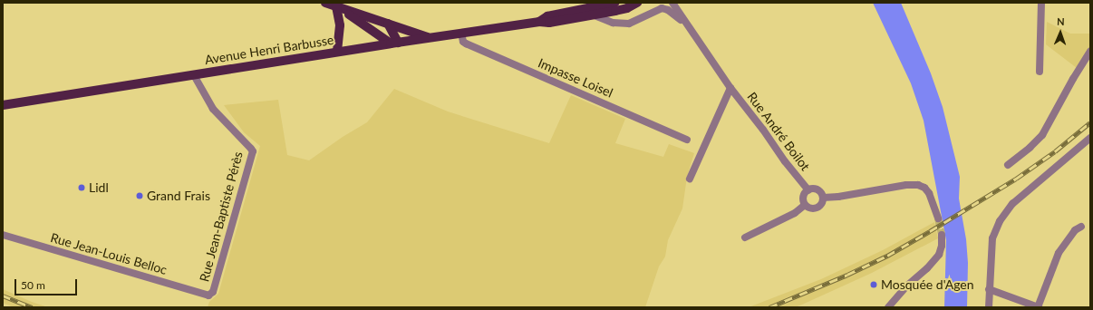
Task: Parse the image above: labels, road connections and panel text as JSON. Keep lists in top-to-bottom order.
{
  "streets": {
    "main road": ["Avenue Henri Barbusse"],
    "street": [
      "Impasse Loisel",
      "Rue André Boilot",
      "Rue Jean-Baptiste Pérès",
      "Rue Jean-Louis Belloc"
    ]
  },
  "crossings": [
    ["Avenue Henri Barbusse", "Impasse Loisel"],
    ["Avenue Henri Barbusse", "Rue Jean-Baptiste Pérès"],
    ["Rue Jean-Baptiste Pérès", "Rue Jean-Louis Belloc"]
  ],
  "places": ["Lidl", "Grand Frais", "Mosquée d'Agen"],
  "scale_bar": "50 m",
  "north": "top"
}
